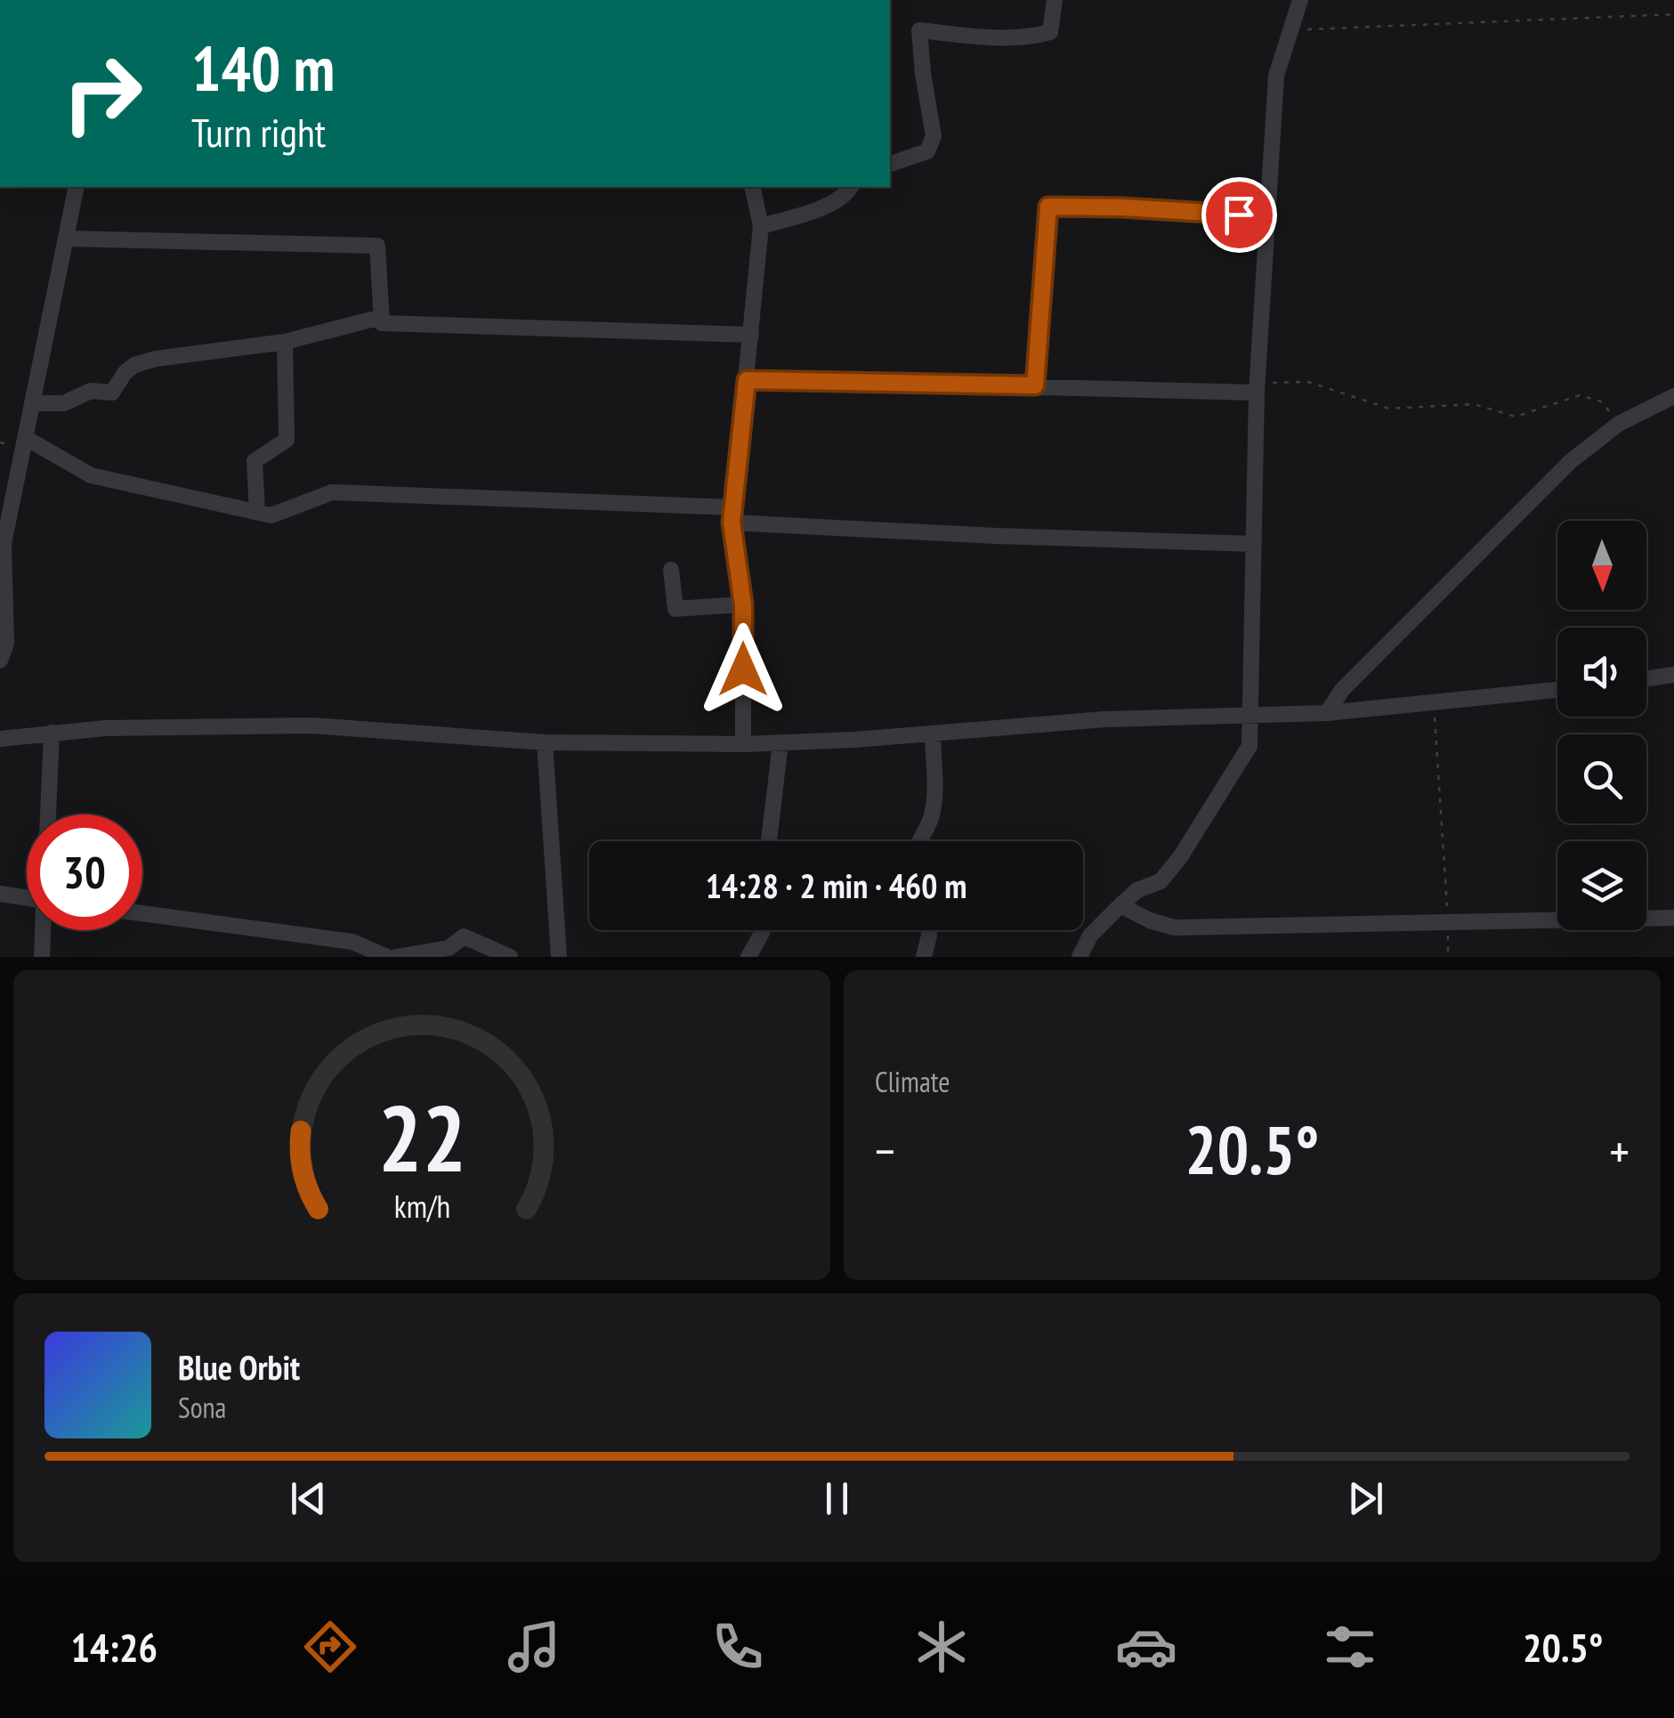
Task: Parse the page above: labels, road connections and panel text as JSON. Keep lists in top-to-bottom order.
{
  "north": "bottom",
  "page": {
    "turn": ["140 m", "Turn right"],
    "limit": "30",
    "trip": "14:28 · 2 min · 460 m",
    "tile": "Climate",
    "heat": ["−", "20.5°", "+"],
    "song": ["Blue Orbit", "Sona"],
    "tabs": ["14:26", "20.5°"],
    "gauge": ["22", "km/h"]
  }
}
